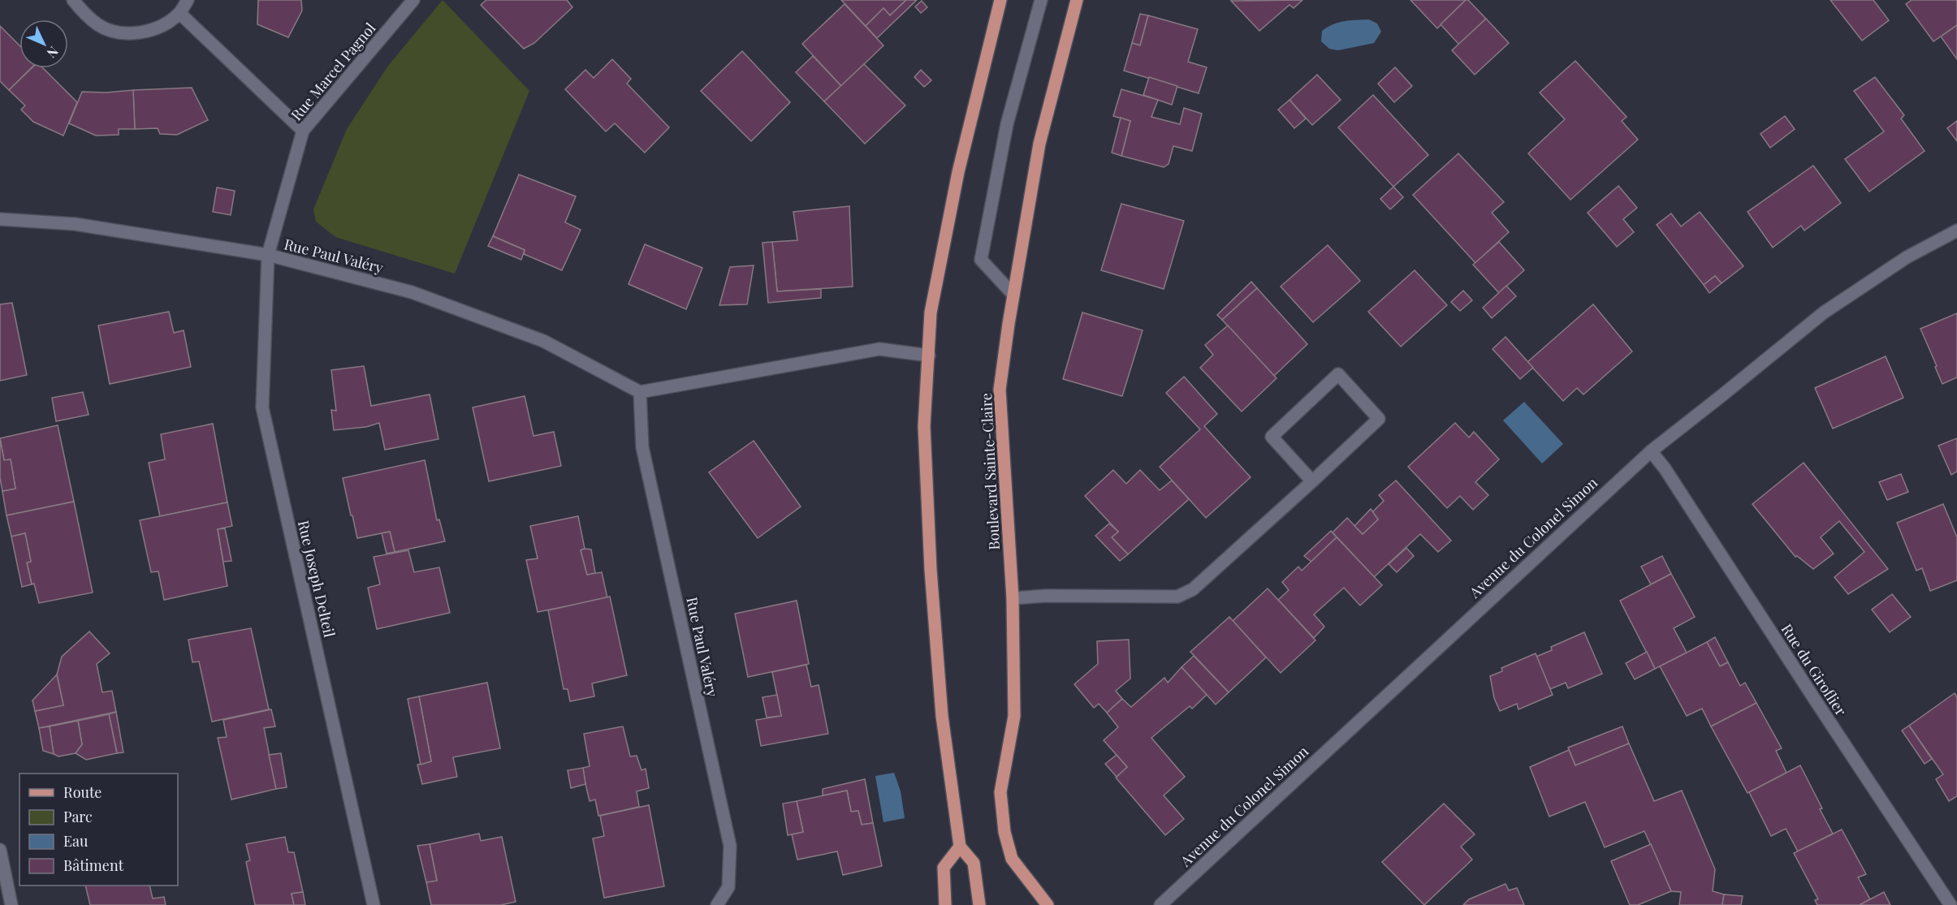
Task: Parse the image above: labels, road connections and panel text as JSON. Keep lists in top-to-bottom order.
{
  "streets": {
    "main road": ["Boulevard Sainte-Claire"],
    "street": [
      "Rue Marcel Pagnol",
      "Rue Paul Valéry",
      "Avenue du Colonel Simon",
      "Rue Joseph Delteil",
      "Rue du Giroflier"
    ]
  },
  "crossings": [
    ["Rue Marcel Pagnol", "Rue Paul Valéry"],
    ["Rue Marcel Pagnol", "Rue Joseph Delteil"],
    ["Rue Paul Valéry", "Rue Joseph Delteil"],
    ["Avenue du Colonel Simon", "Rue du Giroflier"]
  ],
  "legend": [
    "Route",
    "Parc",
    "Eau",
    "Bâtiment"
  ],
  "north": "bottom right"
}
